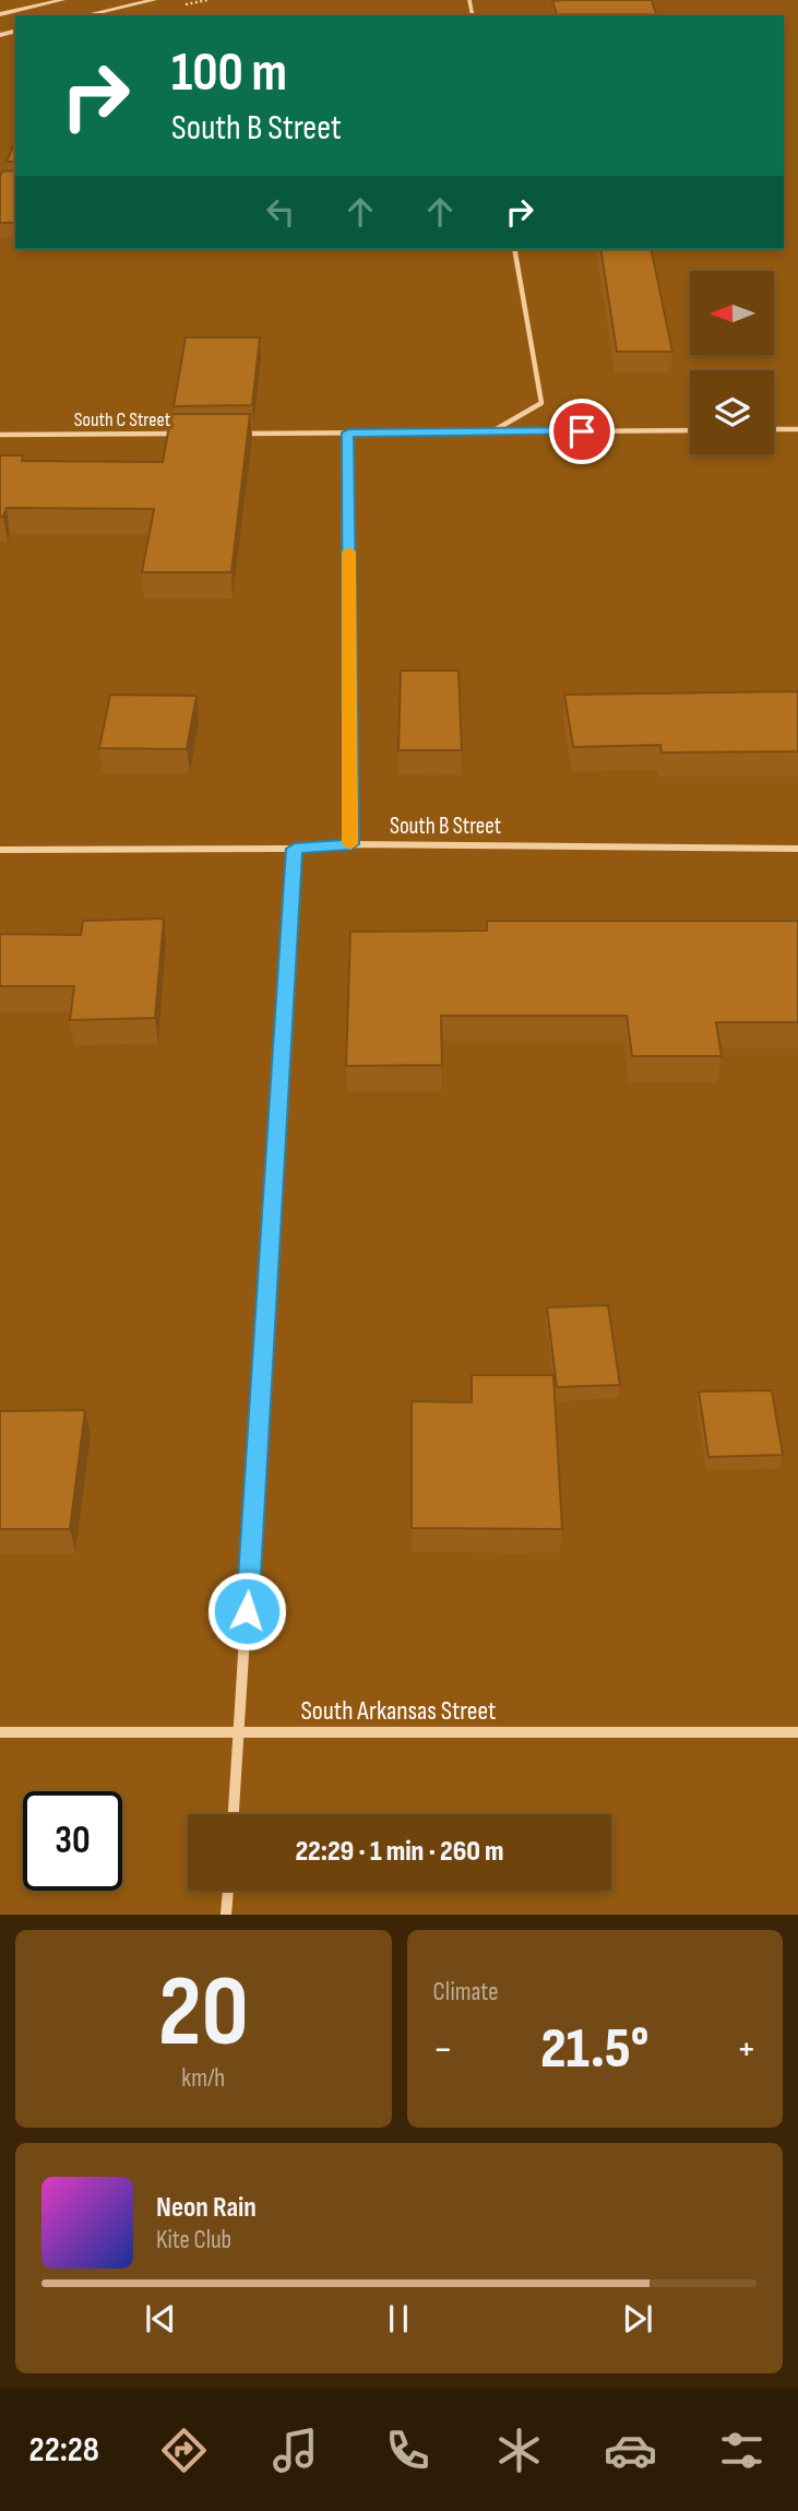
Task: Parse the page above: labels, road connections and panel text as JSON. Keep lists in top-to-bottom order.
{
  "streets": {
    "street": ["South C Street", "South B Street", "South Arkansas Street"]
  },
  "north": "left",
  "page": {
    "turn": ["100 m", "South B Street"],
    "limit": "30",
    "trip": "22:29 · 1 min · 260 m",
    "tile": [
      ["20", "km/h"],
      "Climate"
    ],
    "heat": ["−", "21.5°", "+"],
    "song": ["Neon Rain", "Kite Club"],
    "tabs": "22:28"
  }
}
